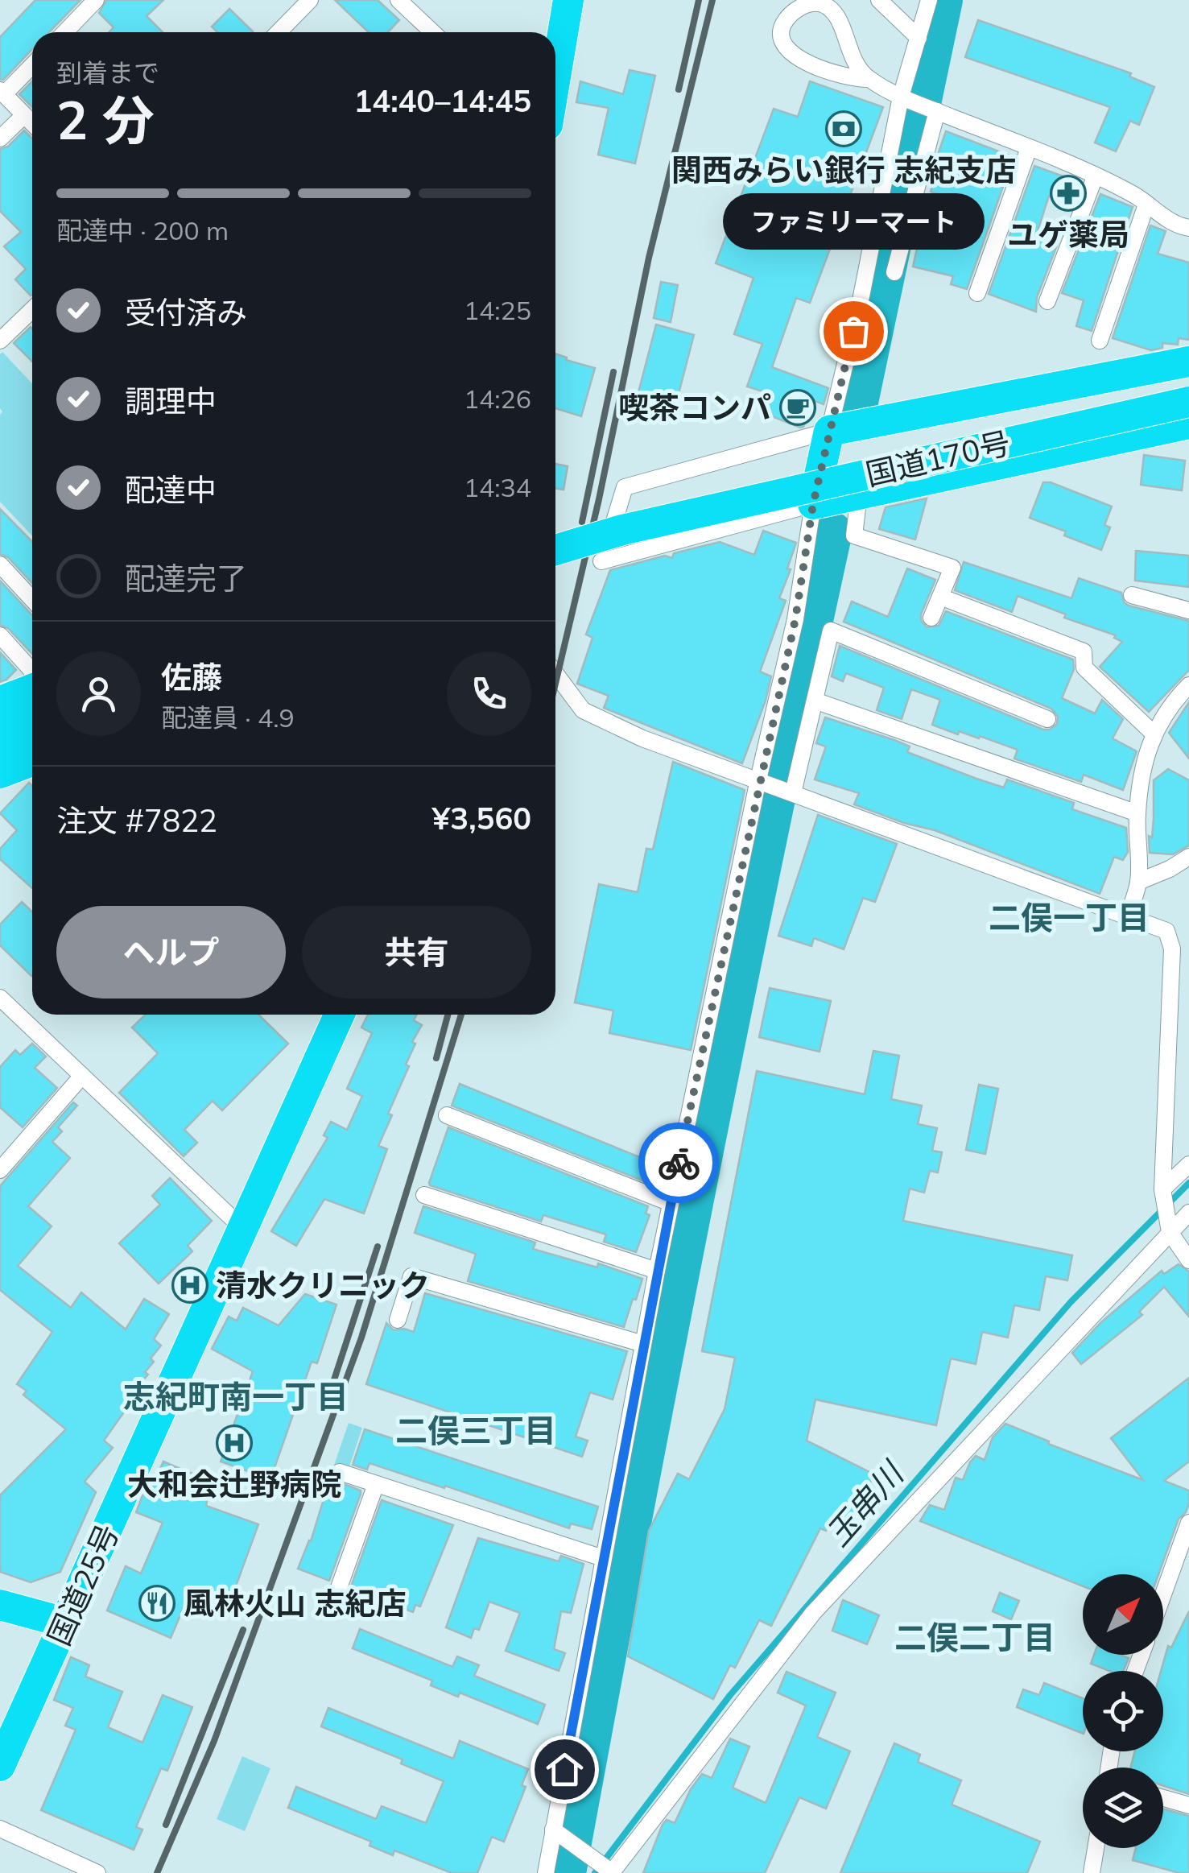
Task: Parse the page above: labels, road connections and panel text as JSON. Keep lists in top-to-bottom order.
{
  "streets": {
    "highway": ["国道170号", "国道25号"]
  },
  "districts": [
    "二俣一丁目",
    "志紀町南一丁目",
    "二俣三丁目",
    "二俣二丁目"
  ],
  "water": ["玉串川"],
  "places": {
    "bank": ["関西みらい銀行 志紀支店"],
    "pharmacy": ["ユゲ薬局"],
    "other": ["ファミリーマート"],
    "cafe": ["喫茶コンパ"],
    "hospital": ["清水クリニック", "大和会辻野病院"],
    "restaurant": ["風林火山 志紀店"]
  },
  "north": "top right",
  "page": {
    "heading": ["2 分", "到着まで", "14:40–14:45"],
    "panel": [
      "佐藤",
      "配達員 · 4.9",
      "注文 #7822",
      "¥3,560"
    ],
    "bar": "配達中 · 200 m",
    "bubble": "ファミリーマート",
    "list": [
      ["受付済み", "14:25"],
      ["調理中", "14:26"],
      ["配達中", "14:34"],
      "配達完了"
    ],
    "buttons": ["ヘルプ", "共有"]
  }
}
